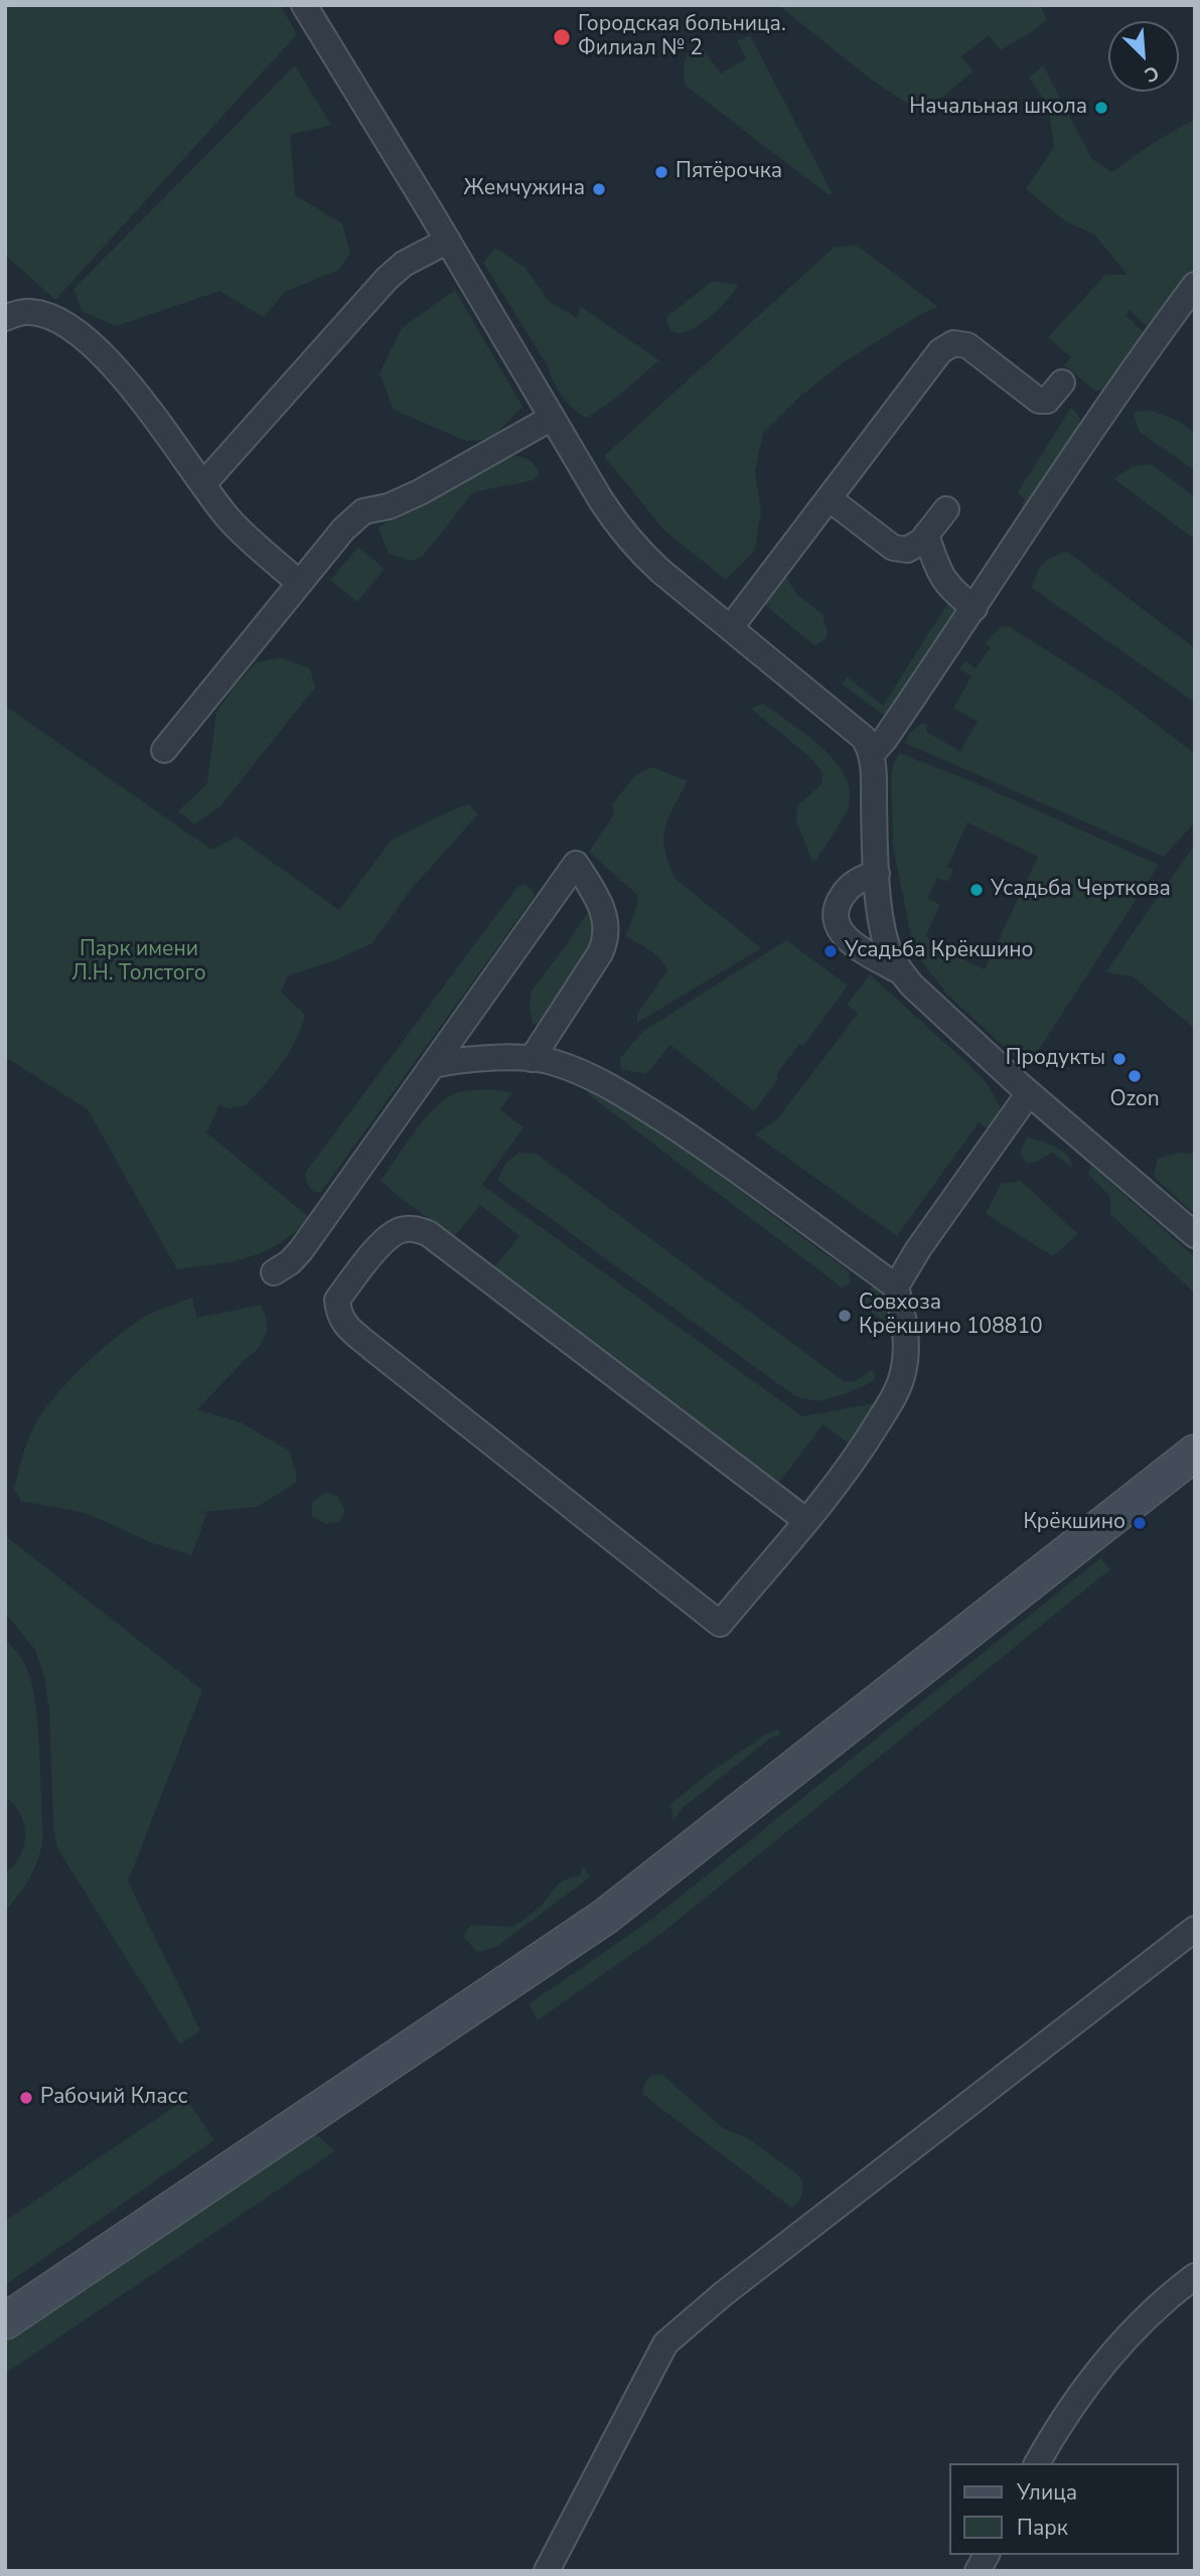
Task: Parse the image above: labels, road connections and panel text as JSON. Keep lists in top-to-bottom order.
{
  "parks": ["Парк имени Л.Н. Толстого"],
  "places": [
    "Городская больница. Филиал № 2",
    "Начальная школа",
    "Пятёрочка",
    "Жемчужина",
    "Усадьба Черткова",
    "Усадьба Крёкшино",
    "Продукты",
    "Ozon",
    "Совхоза Крёкшино 108810",
    "Крёкшино",
    "Рабочий Класс"
  ],
  "legend": ["Улица", "Парк"],
  "north": "bottom right"
}
